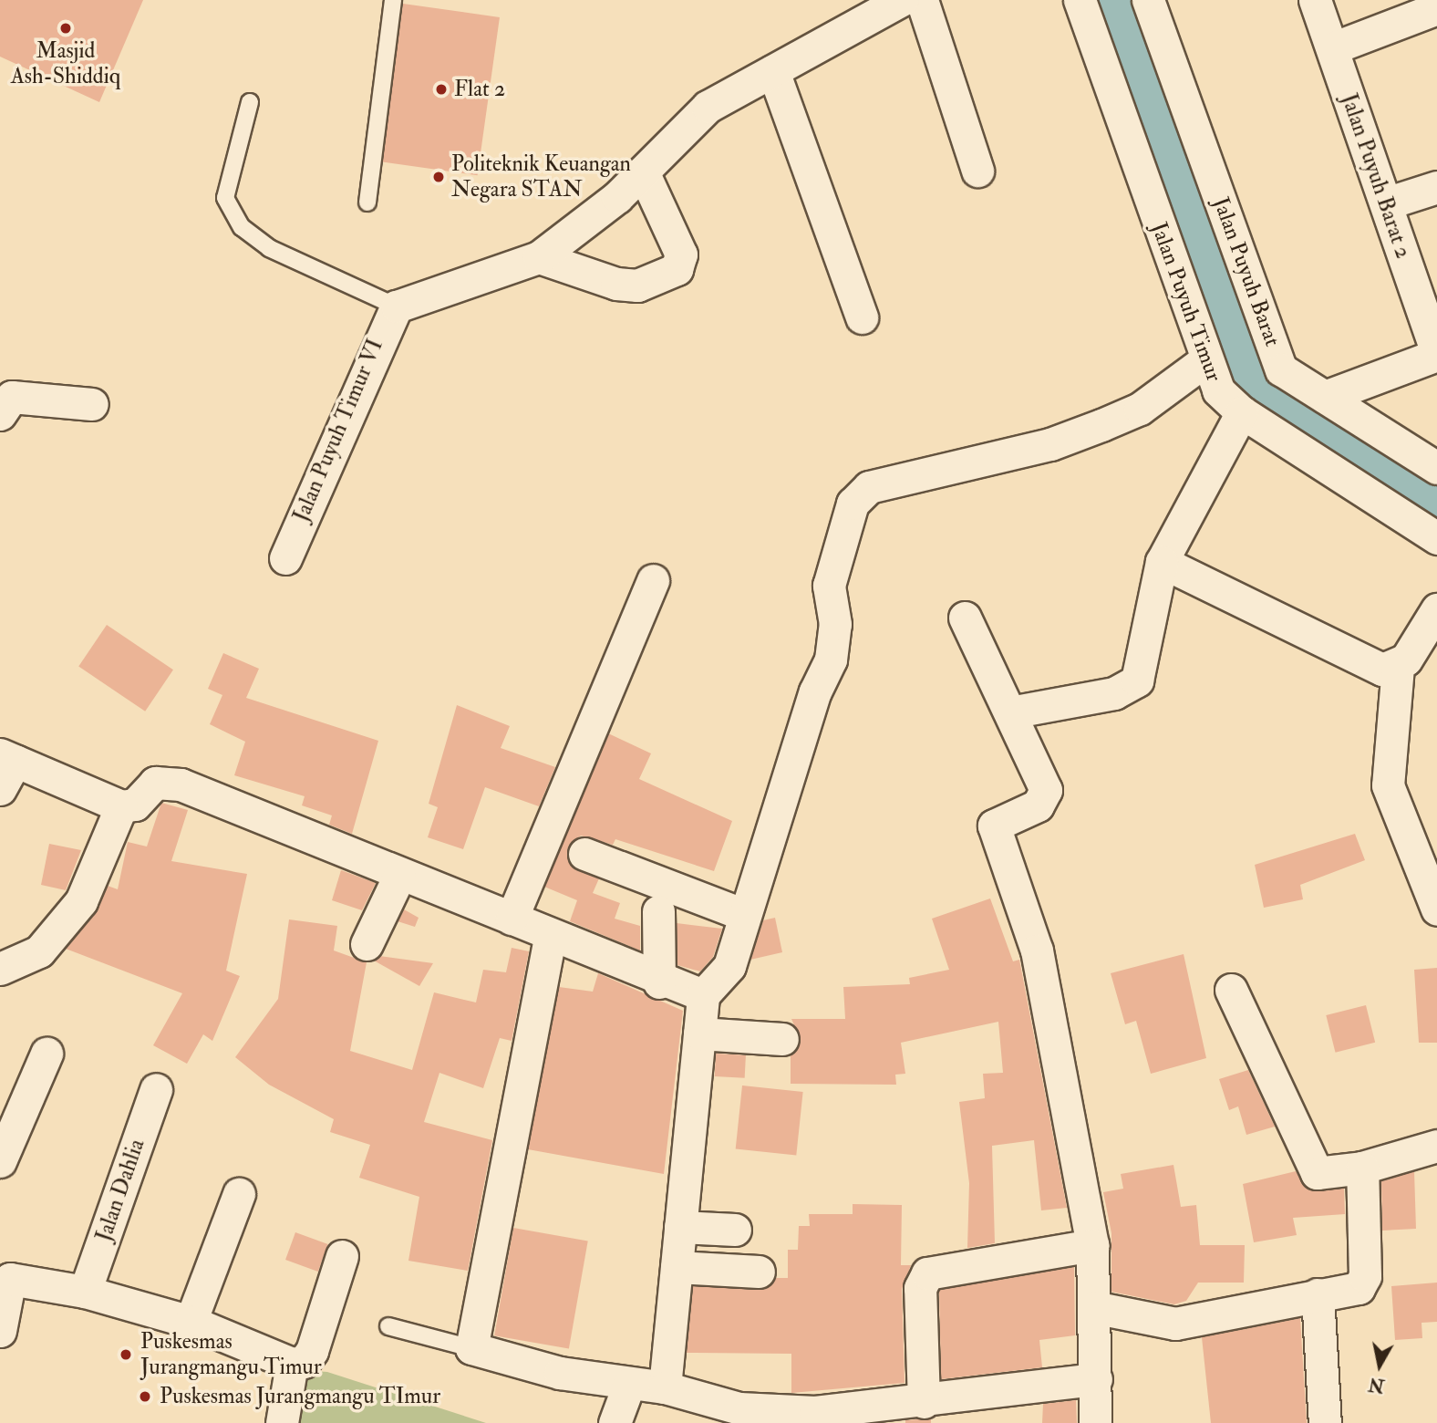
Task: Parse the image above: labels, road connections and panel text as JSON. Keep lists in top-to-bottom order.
{
  "streets": {
    "street": [
      "Jalan Puyuh Barat 2",
      "Jalan Puyuh Barat",
      "Jalan Puyuh Timur",
      "Jalan Puyuh Timur VI",
      "Jalan Dahlia"
    ]
  },
  "places": [
    "Masjid Ash-Shiddiq",
    "Flat 2",
    "Politeknik Keuangan Negara STAN",
    "Puskesmas Jurangmangu Timur",
    "Puskesmas Jurangmangu TImur"
  ],
  "north": "bottom"
}
